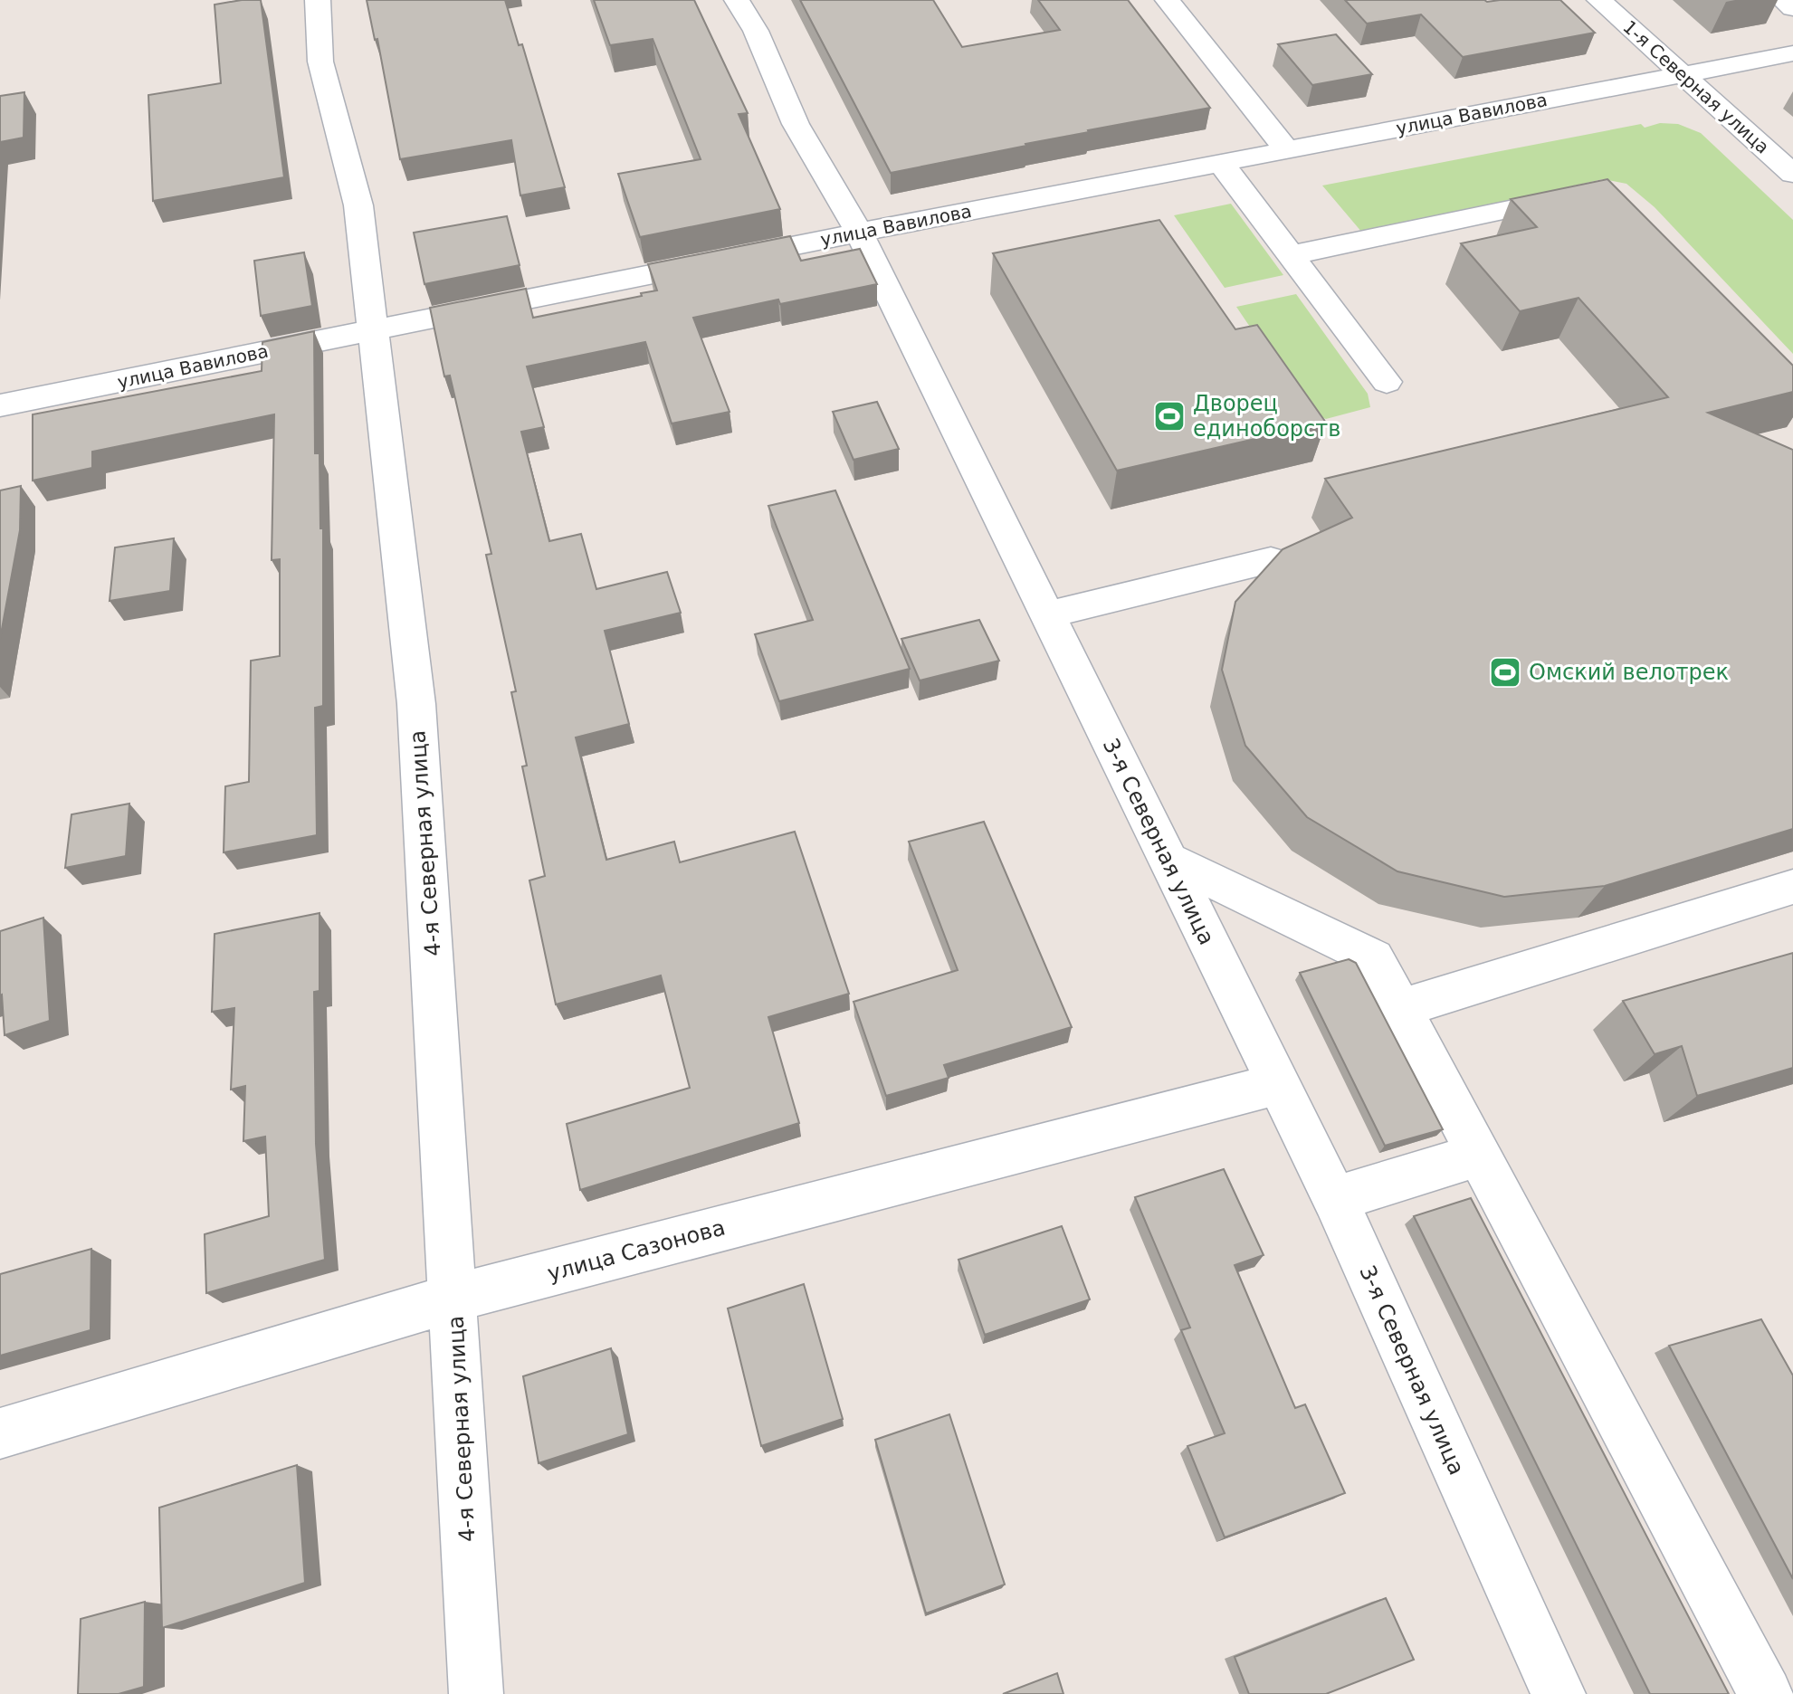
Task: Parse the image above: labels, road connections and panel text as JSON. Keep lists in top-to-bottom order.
{
  "streets": {
    "street": [
      "1-я Северная улица",
      "улица Вавилова",
      "3-я Северная улица",
      "4-я Северная улица",
      "улица Сазонова"
    ]
  },
  "crossings": [
    ["1-я Северная улица", "улица Вавилова"],
    ["улица Вавилова", "3-я Северная улица"],
    ["улица Вавилова", "4-я Северная улица"],
    ["3-я Северная улица", "улица Сазонова"],
    ["4-я Северная улица", "улица Сазонова"]
  ],
  "places": {
    "sports": ["Дворец единоборств", "Омский велотрек"]
  }
}
